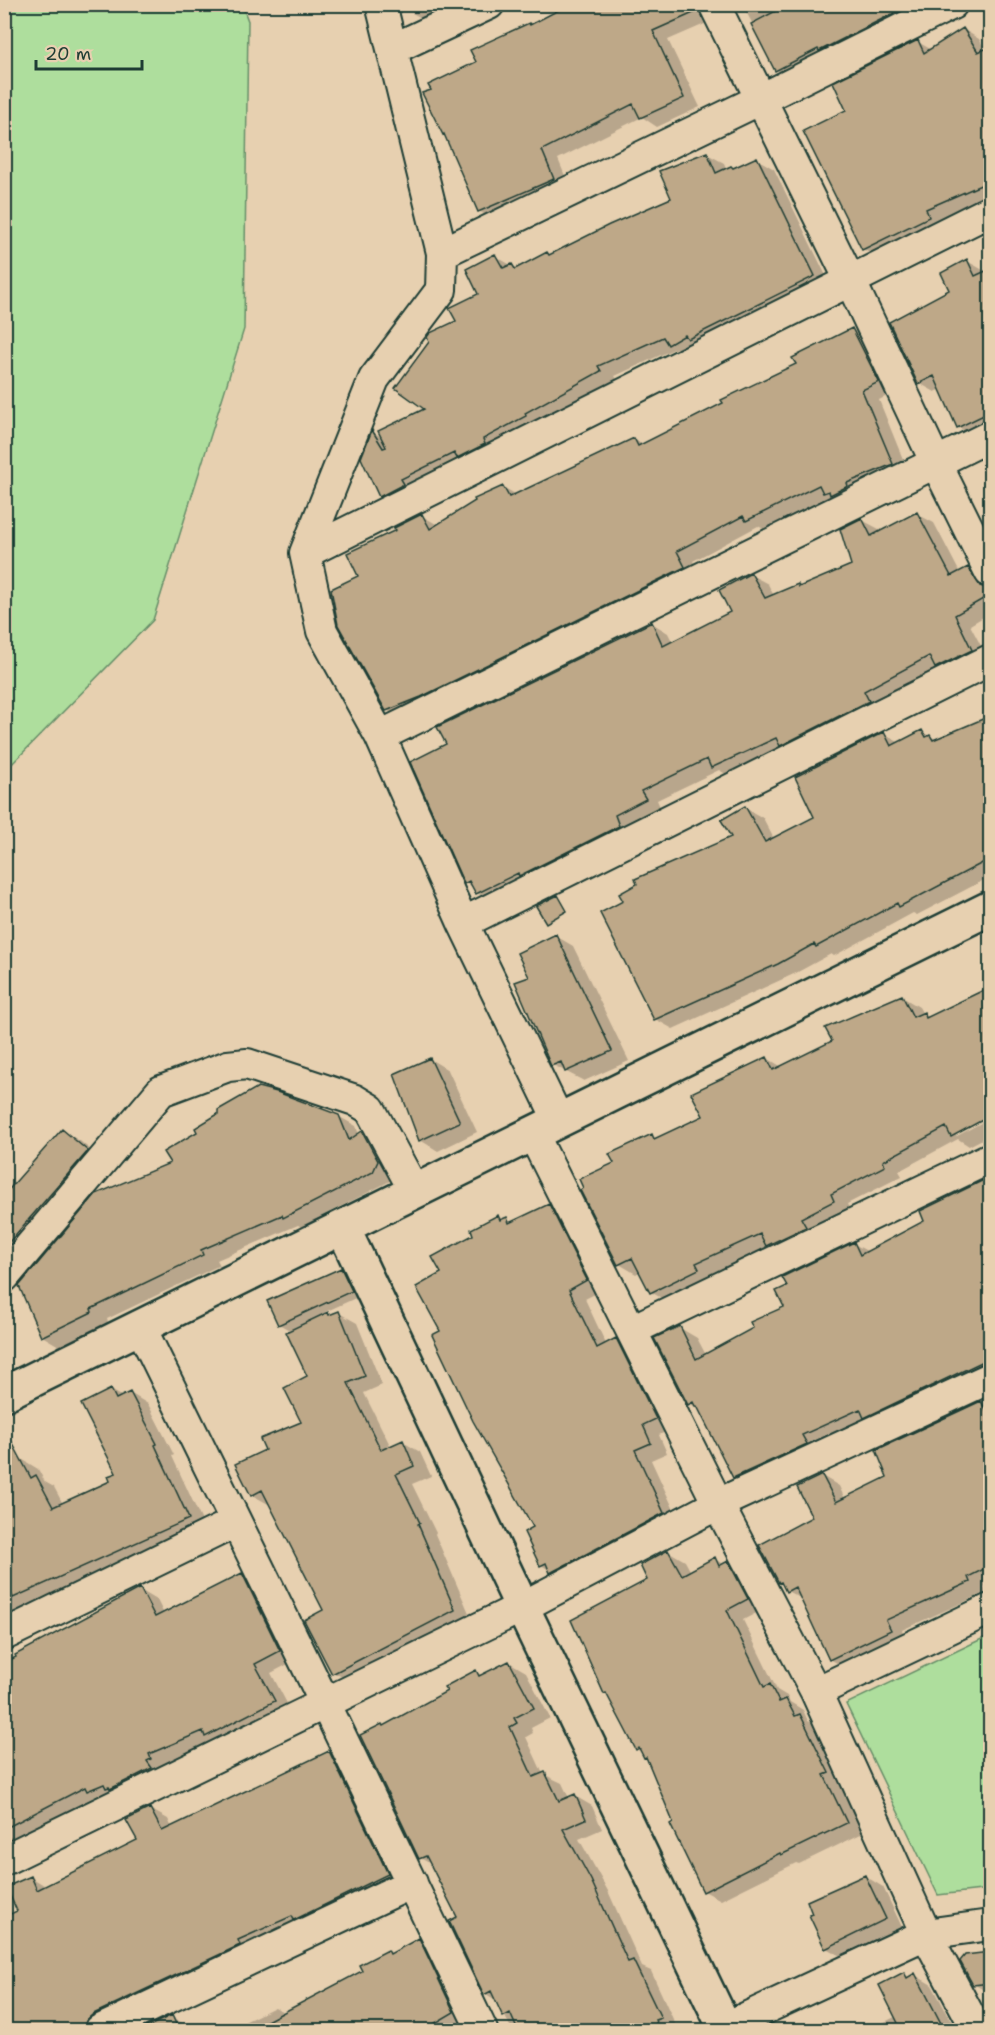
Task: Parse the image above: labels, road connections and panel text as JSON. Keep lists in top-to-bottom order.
{
  "scale_bar": "20 m"
}
